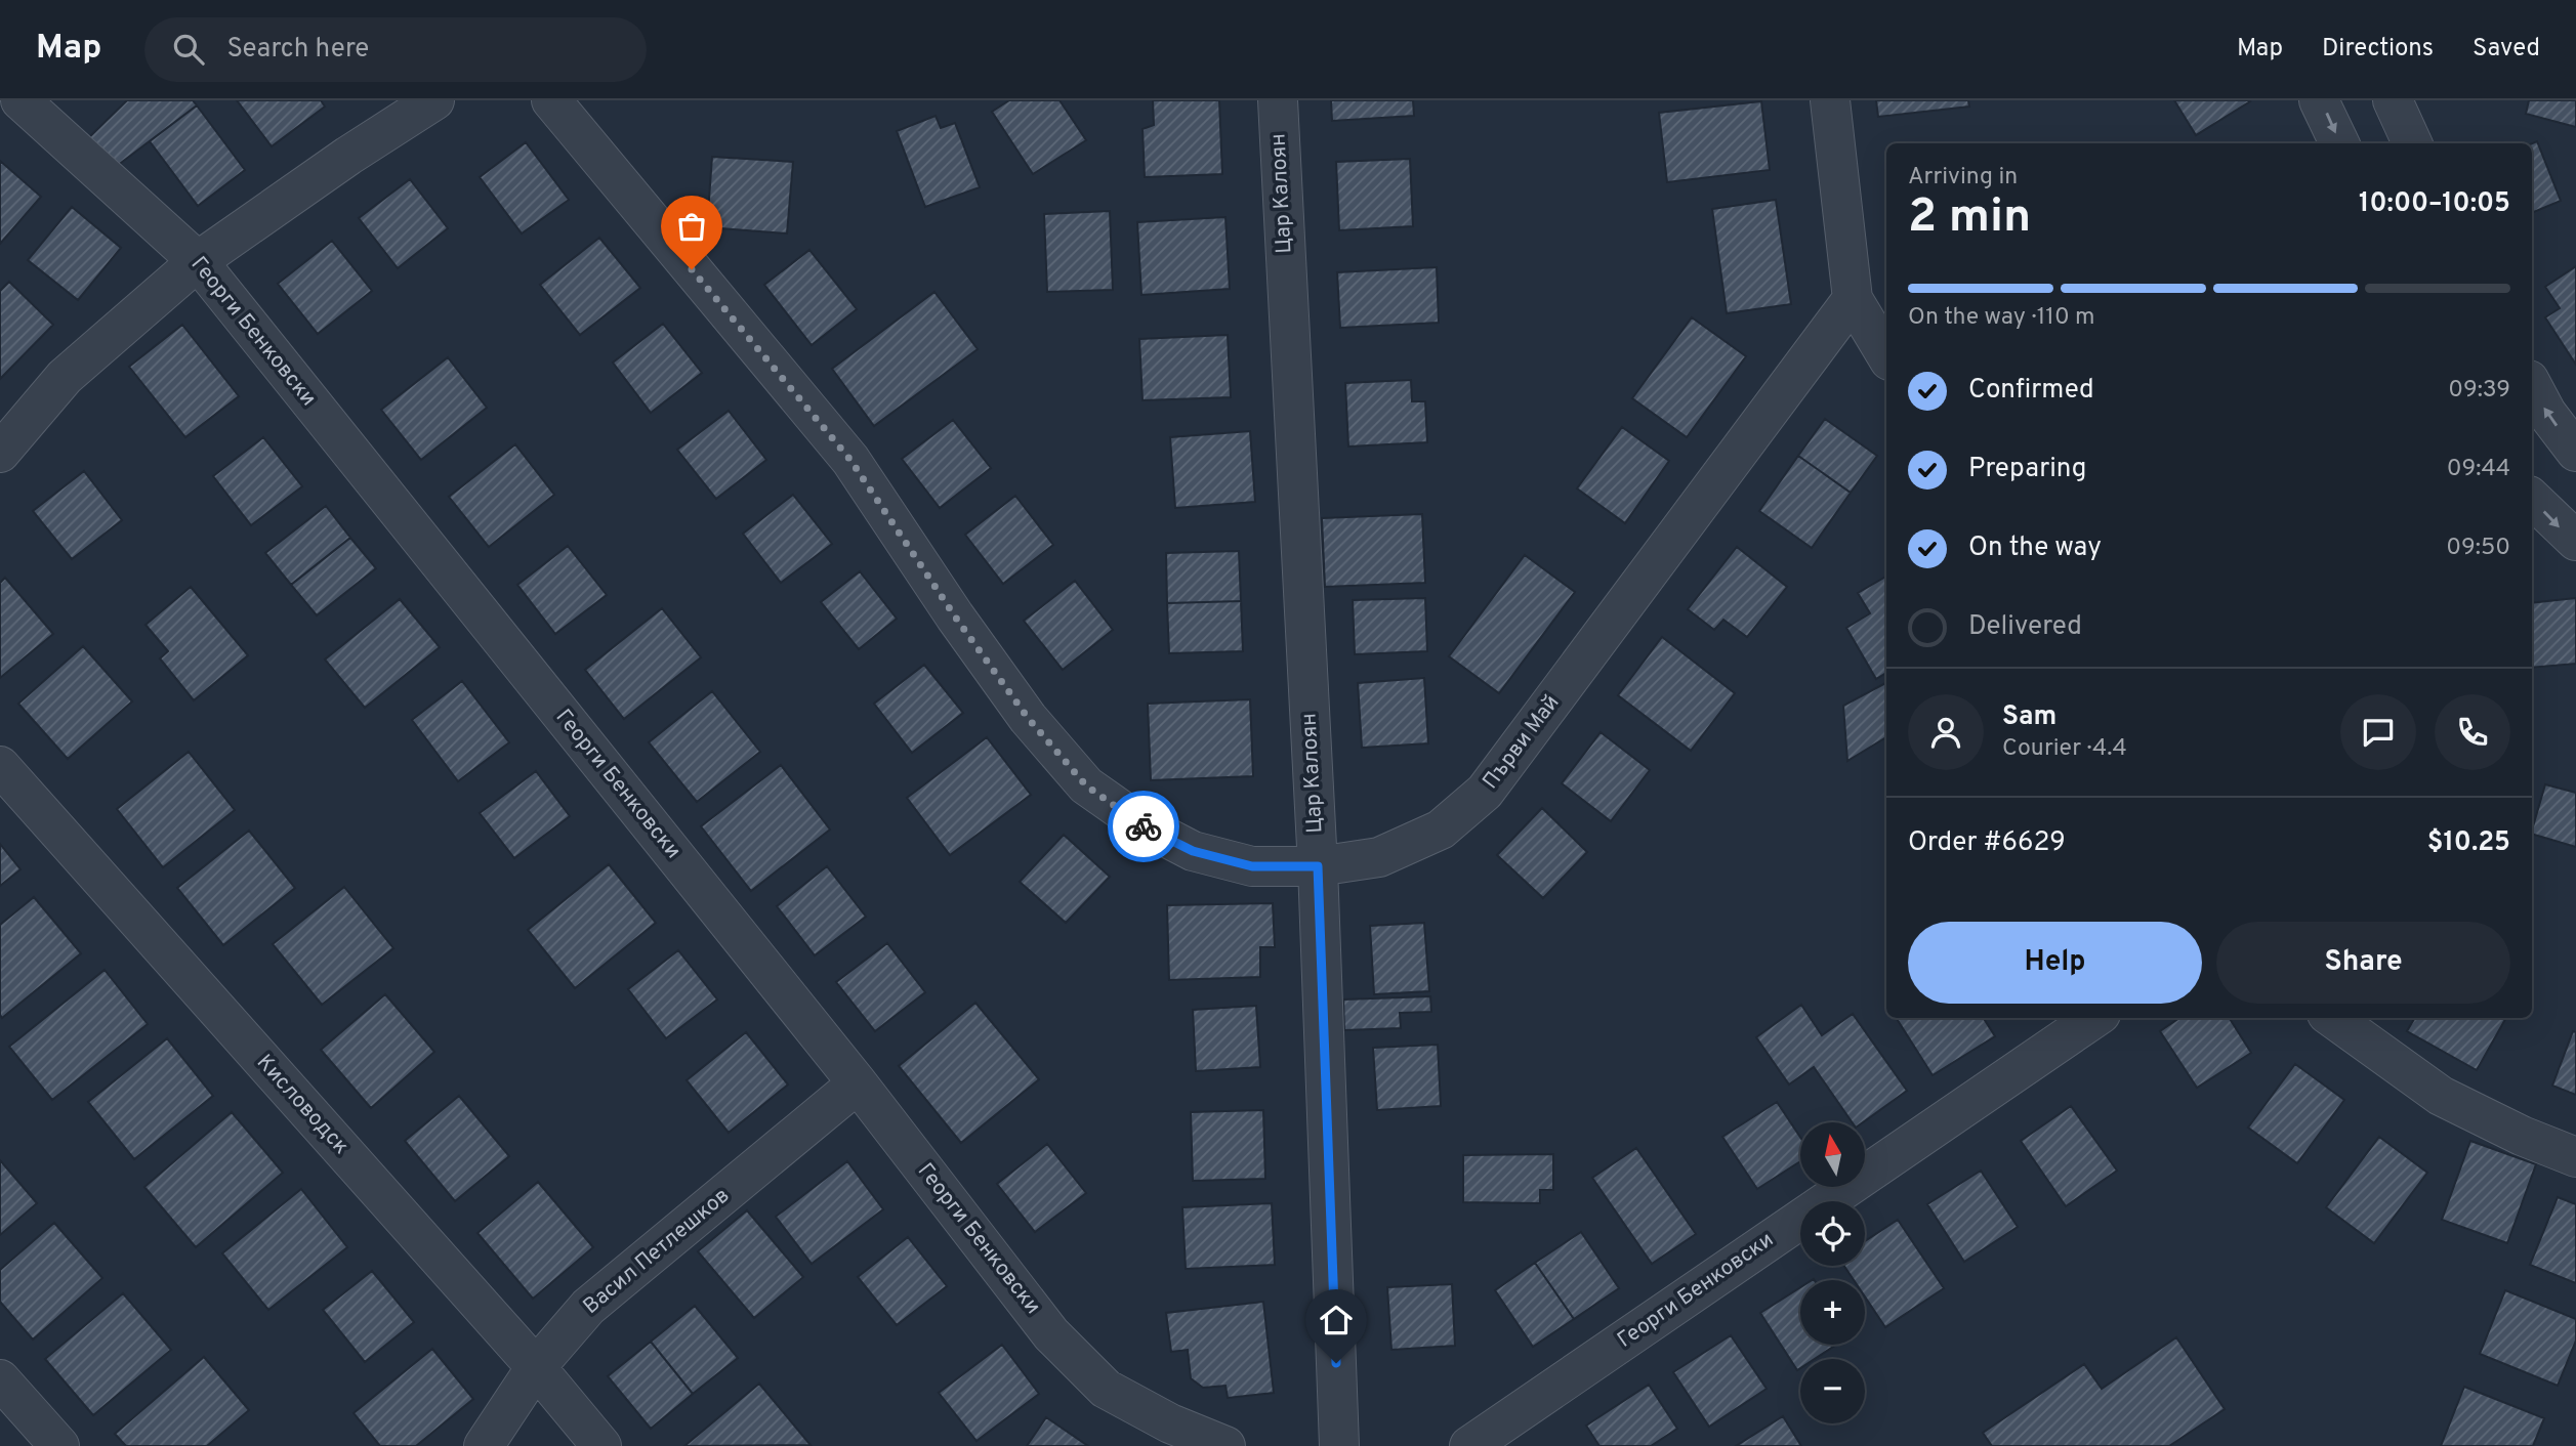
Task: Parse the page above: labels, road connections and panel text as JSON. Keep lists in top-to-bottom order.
{
  "streets": {
    "street": [
      "Цар Калоян",
      "Георги Бенковски",
      "Първи Май",
      "Кисловодск",
      "Васил Петлешков"
    ]
  },
  "crossings": [
    ["Цар Калоян", "Първи Май"],
    ["Георги Бенковски", "Васил Петлешков"],
    ["Кисловодск", "Васил Петлешков"]
  ],
  "north": "top",
  "page": {
    "header": "Map",
    "search": "Search here",
    "nav": ["Map", "Directions", "Saved"],
    "heading": ["2 min", "Arriving in", "10:00–10:05"],
    "panel": [
      "Sam",
      "Courier · 4.4",
      "Order #6629",
      "$10.25"
    ],
    "bar": "On the way · 110 m",
    "list": [
      ["Confirmed", "09:39"],
      ["Preparing", "09:44"],
      ["On the way", "09:50"],
      "Delivered"
    ],
    "buttons": ["Help", "Share"],
    "map_buttons": ["+", "−"]
  }
}
